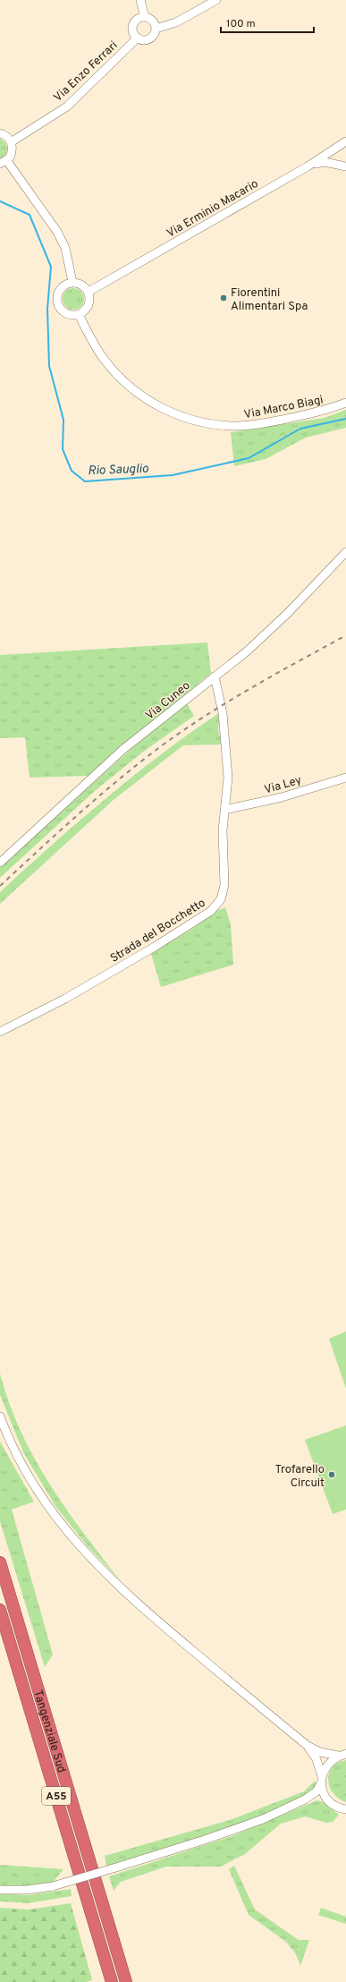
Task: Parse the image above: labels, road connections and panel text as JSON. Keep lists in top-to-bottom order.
{
  "streets": {
    "highway": ["Tangenziale Sud", "A55"],
    "street": [
      "Via Enzo Ferrari",
      "Via Erminio Macario",
      "Via Marco Biagi",
      "Via Cuneo",
      "Via Ley",
      "Strada del Bocchetto"
    ]
  },
  "crossings": [
    ["Via Erminio Macario", "Via Marco Biagi"],
    ["Via Cuneo", "Strada del Bocchetto"],
    ["Via Ley", "Strada del Bocchetto"]
  ],
  "water": ["Rio Sauglio"],
  "places": ["Fiorentini Alimentari Spa", "Trofarello Circuit"],
  "scale_bar": "100 m"
}
